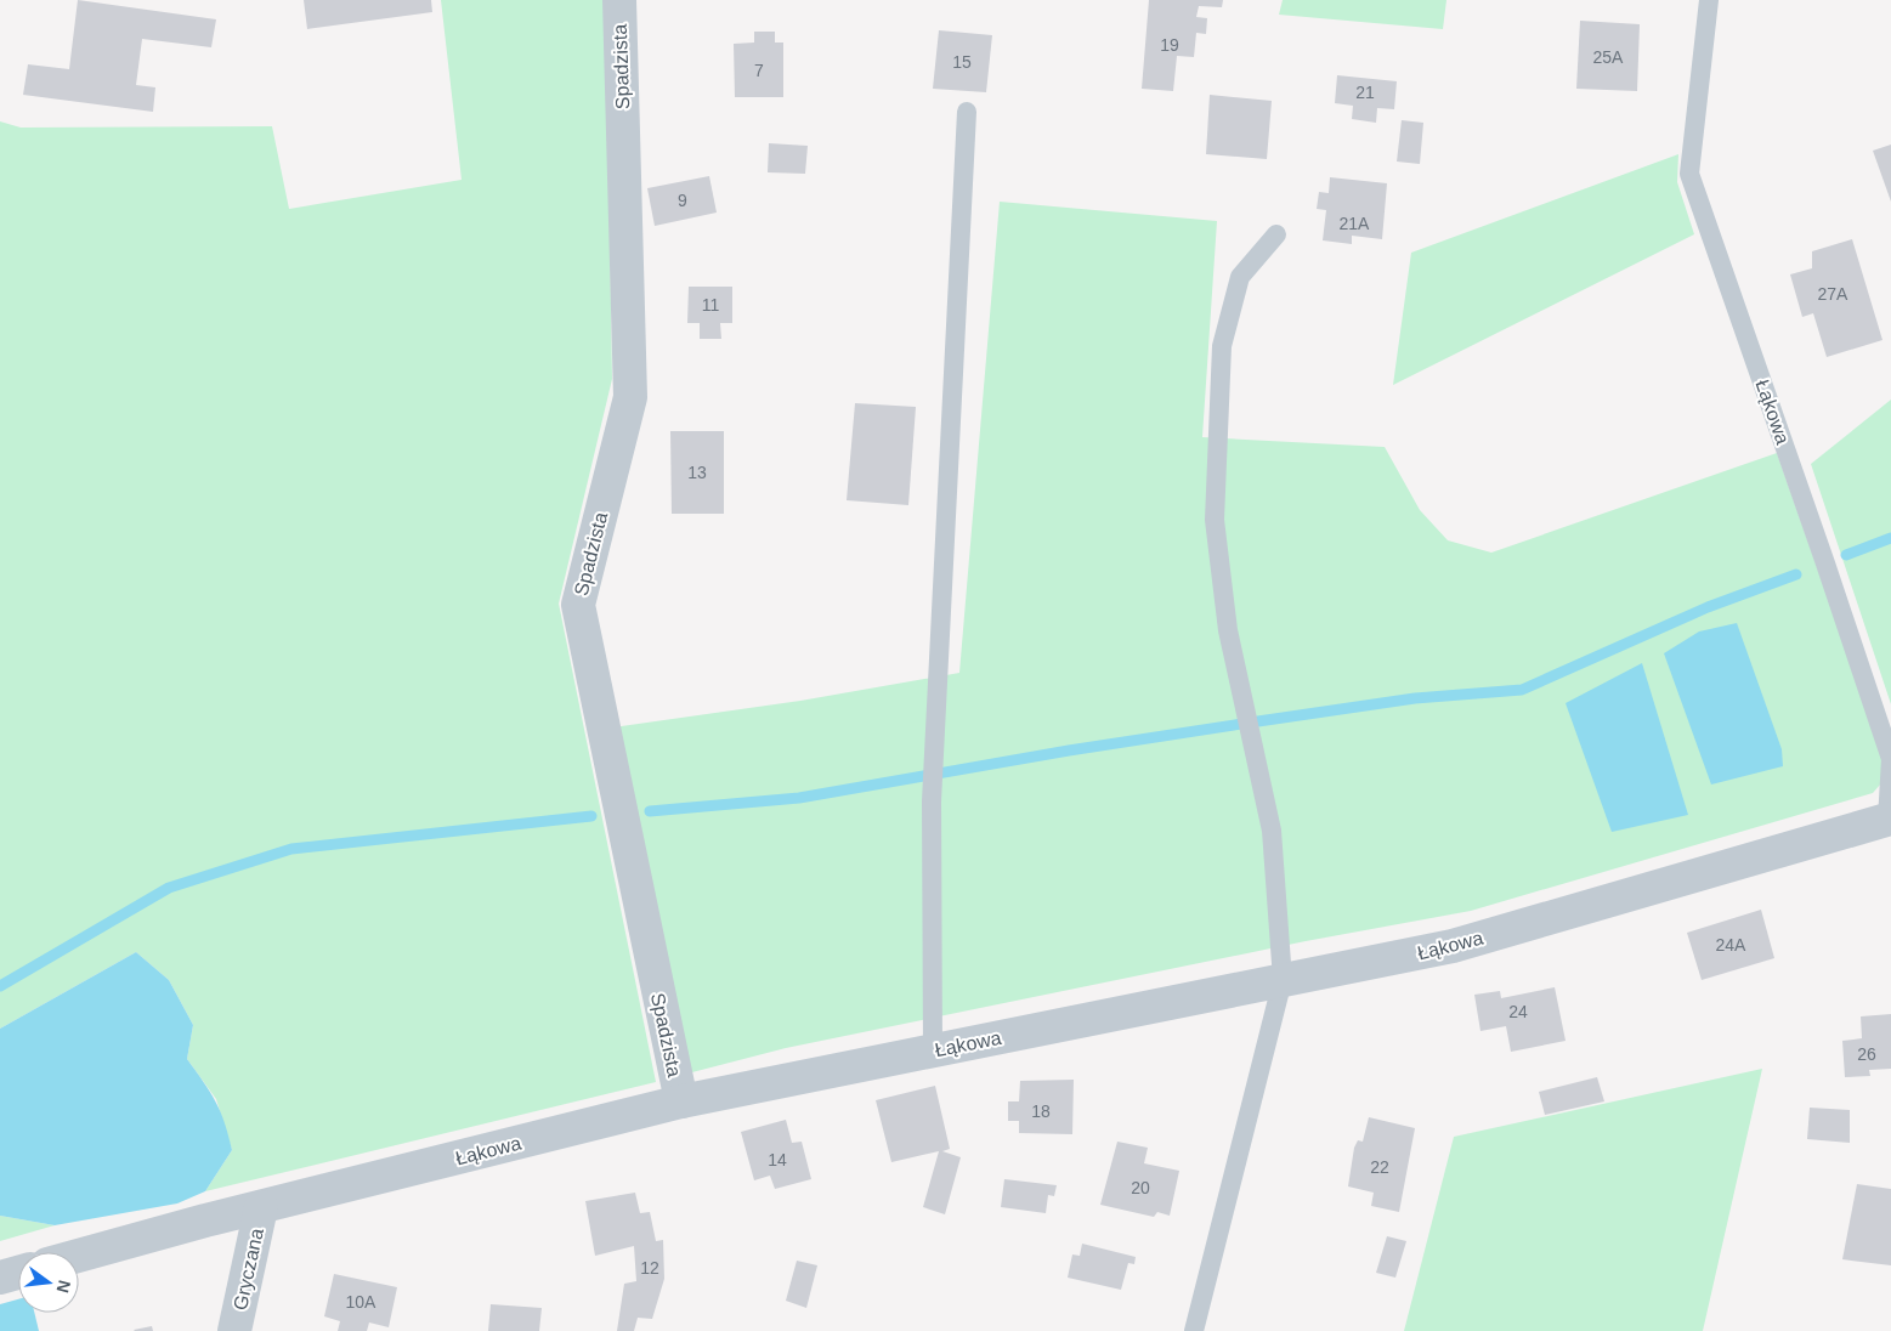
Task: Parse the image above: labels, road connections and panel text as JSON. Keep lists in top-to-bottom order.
{
  "streets": {
    "street": ["Spadzista", "Łąkowa", "Gryczana"]
  },
  "crossings": [
    ["Spadzista", "Łąkowa"],
    ["Łąkowa", "Gryczana"]
  ],
  "house_numbers": [
    "19",
    "25A",
    "15",
    "7",
    "21",
    "9",
    "21A",
    "27A",
    "11",
    "13",
    "24A",
    "24",
    "26",
    "18",
    "14",
    "22",
    "20",
    "12",
    "10A"
  ],
  "north": "right"
}
